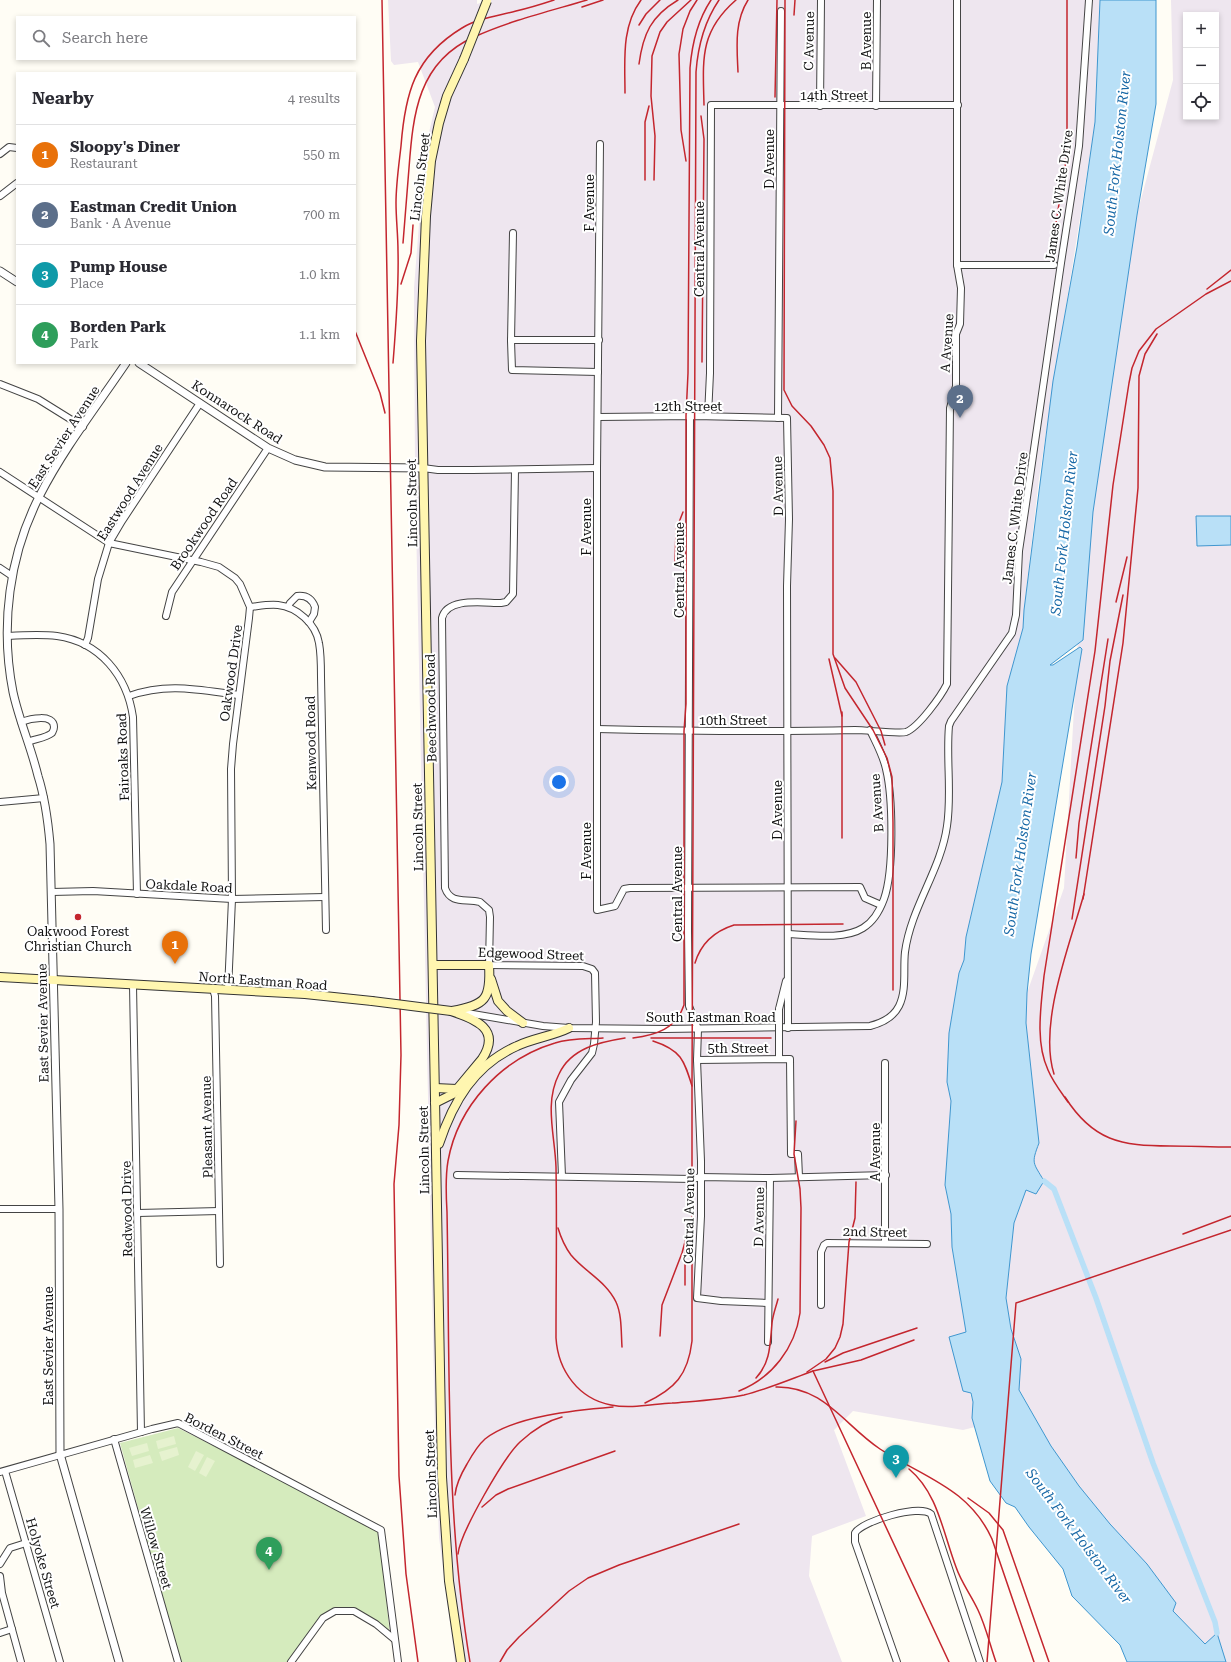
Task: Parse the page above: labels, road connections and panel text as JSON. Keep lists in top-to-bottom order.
{
  "streets": {
    "main road": ["Lincoln Street", "Edgewood Street", "North Eastman Road"],
    "street": [
      "C Avenue",
      "B Avenue",
      "14th Street",
      "D Avenue",
      "James C. White Drive",
      "F Avenue",
      "Central Avenue",
      "A Avenue",
      "12th Street",
      "Konnarock Road",
      "East Sevier Avenue",
      "Eastwood Avenue",
      "Brookwood Road",
      "Oakwood Drive",
      "Beechwood Road",
      "10th Street",
      "Kenwood Road",
      "Fairoaks Road",
      "Oakdale Road",
      "South Eastman Road",
      "5th Street",
      "Pleasant Avenue",
      "Redwood Drive",
      "2nd Street",
      "Borden Street",
      "Willow Street",
      "Holyoke Street"
    ]
  },
  "crossings": [
    ["C Avenue", "14th Street"],
    ["B Avenue", "14th Street"],
    ["B Avenue", "D Avenue"],
    ["B Avenue", "A Avenue"],
    ["B Avenue", "10th Street"],
    ["14th Street", "D Avenue"],
    ["14th Street", "Central Avenue"],
    ["14th Street", "A Avenue"],
    ["D Avenue", "Central Avenue"],
    ["D Avenue", "A Avenue"],
    ["D Avenue", "12th Street"],
    ["D Avenue", "10th Street"],
    ["D Avenue", "South Eastman Road"],
    ["D Avenue", "5th Street"],
    ["Lincoln Street", "Konnarock Road"],
    ["Lincoln Street", "Edgewood Street"],
    ["James C. White Drive", "South Eastman Road"],
    ["F Avenue", "Central Avenue"],
    ["F Avenue", "12th Street"],
    ["F Avenue", "10th Street"],
    ["Central Avenue", "12th Street"],
    ["Central Avenue", "10th Street"],
    ["Central Avenue", "South Eastman Road"],
    ["Central Avenue", "5th Street"],
    ["A Avenue", "10th Street"],
    ["A Avenue", "2nd Street"],
    ["Konnarock Road", "Eastwood Avenue"],
    ["Konnarock Road", "Brookwood Road"],
    ["East Sevier Avenue", "Oakwood Drive"],
    ["East Sevier Avenue", "Fairoaks Road"],
    ["East Sevier Avenue", "Oakdale Road"],
    ["East Sevier Avenue", "North Eastman Road"],
    ["East Sevier Avenue", "Borden Street"],
    ["Eastwood Avenue", "Oakwood Drive"],
    ["Eastwood Avenue", "Fairoaks Road"],
    ["Brookwood Road", "Oakwood Drive"],
    ["Oakwood Drive", "Kenwood Road"],
    ["Oakwood Drive", "Oakdale Road"],
    ["Oakwood Drive", "North Eastman Road"],
    ["Beechwood Road", "Edgewood Street"],
    ["Kenwood Road", "Oakdale Road"],
    ["Fairoaks Road", "Oakdale Road"],
    ["Edgewood Street", "South Eastman Road"],
    ["North Eastman Road", "South Eastman Road"],
    ["North Eastman Road", "Pleasant Avenue"],
    ["North Eastman Road", "Redwood Drive"],
    ["Redwood Drive", "Borden Street"],
    ["Borden Street", "Willow Street"],
    ["Borden Street", "Holyoke Street"]
  ],
  "water": ["South Fork Holston River"],
  "places": ["Oakwood Forest Christian Church"],
  "page": {
    "map_buttons": ["+", "−"],
    "search": "Search here",
    "heading": ["Nearby", "4 results"],
    "list": [
      {
        "mark": "1",
        "name": "Sloopy's Diner",
        "note": "Restaurant",
        "value": "550 m"
      },
      {
        "mark": "2",
        "name": "Eastman Credit Union",
        "note": "Bank · A Avenue",
        "value": "700 m"
      },
      {
        "mark": "3",
        "name": "Pump House",
        "note": "Place",
        "value": "1.0 km"
      },
      {
        "mark": "4",
        "name": "Borden Park",
        "note": "Park",
        "value": "1.1 km"
      }
    ],
    "pins": [
      "2",
      "1",
      "3",
      "4"
    ]
  }
}
